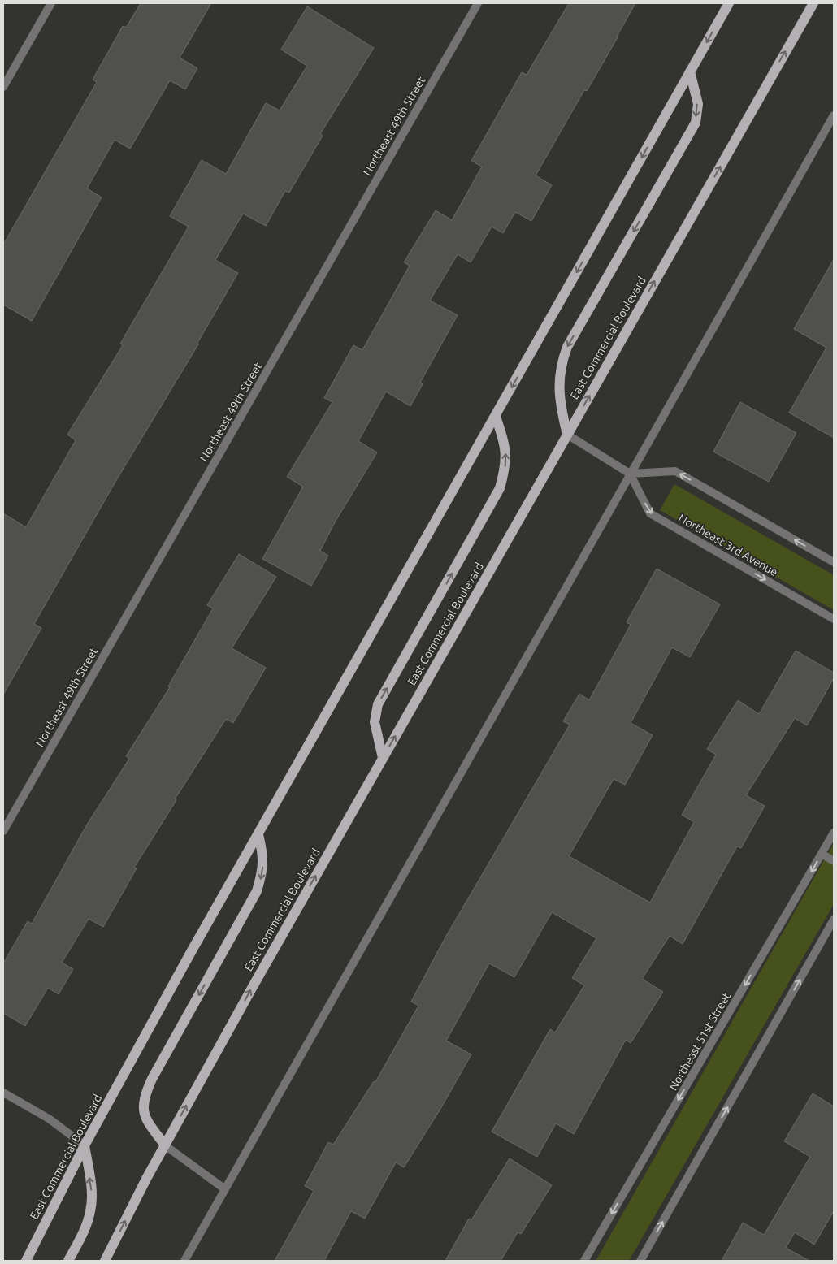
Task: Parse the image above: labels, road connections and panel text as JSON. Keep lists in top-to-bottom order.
{
  "streets": {
    "main road": ["East Commercial Boulevard"],
    "street": ["Northeast 49th Street", "Northeast 3rd Avenue", "Northeast 51st Street"]
  }
}
